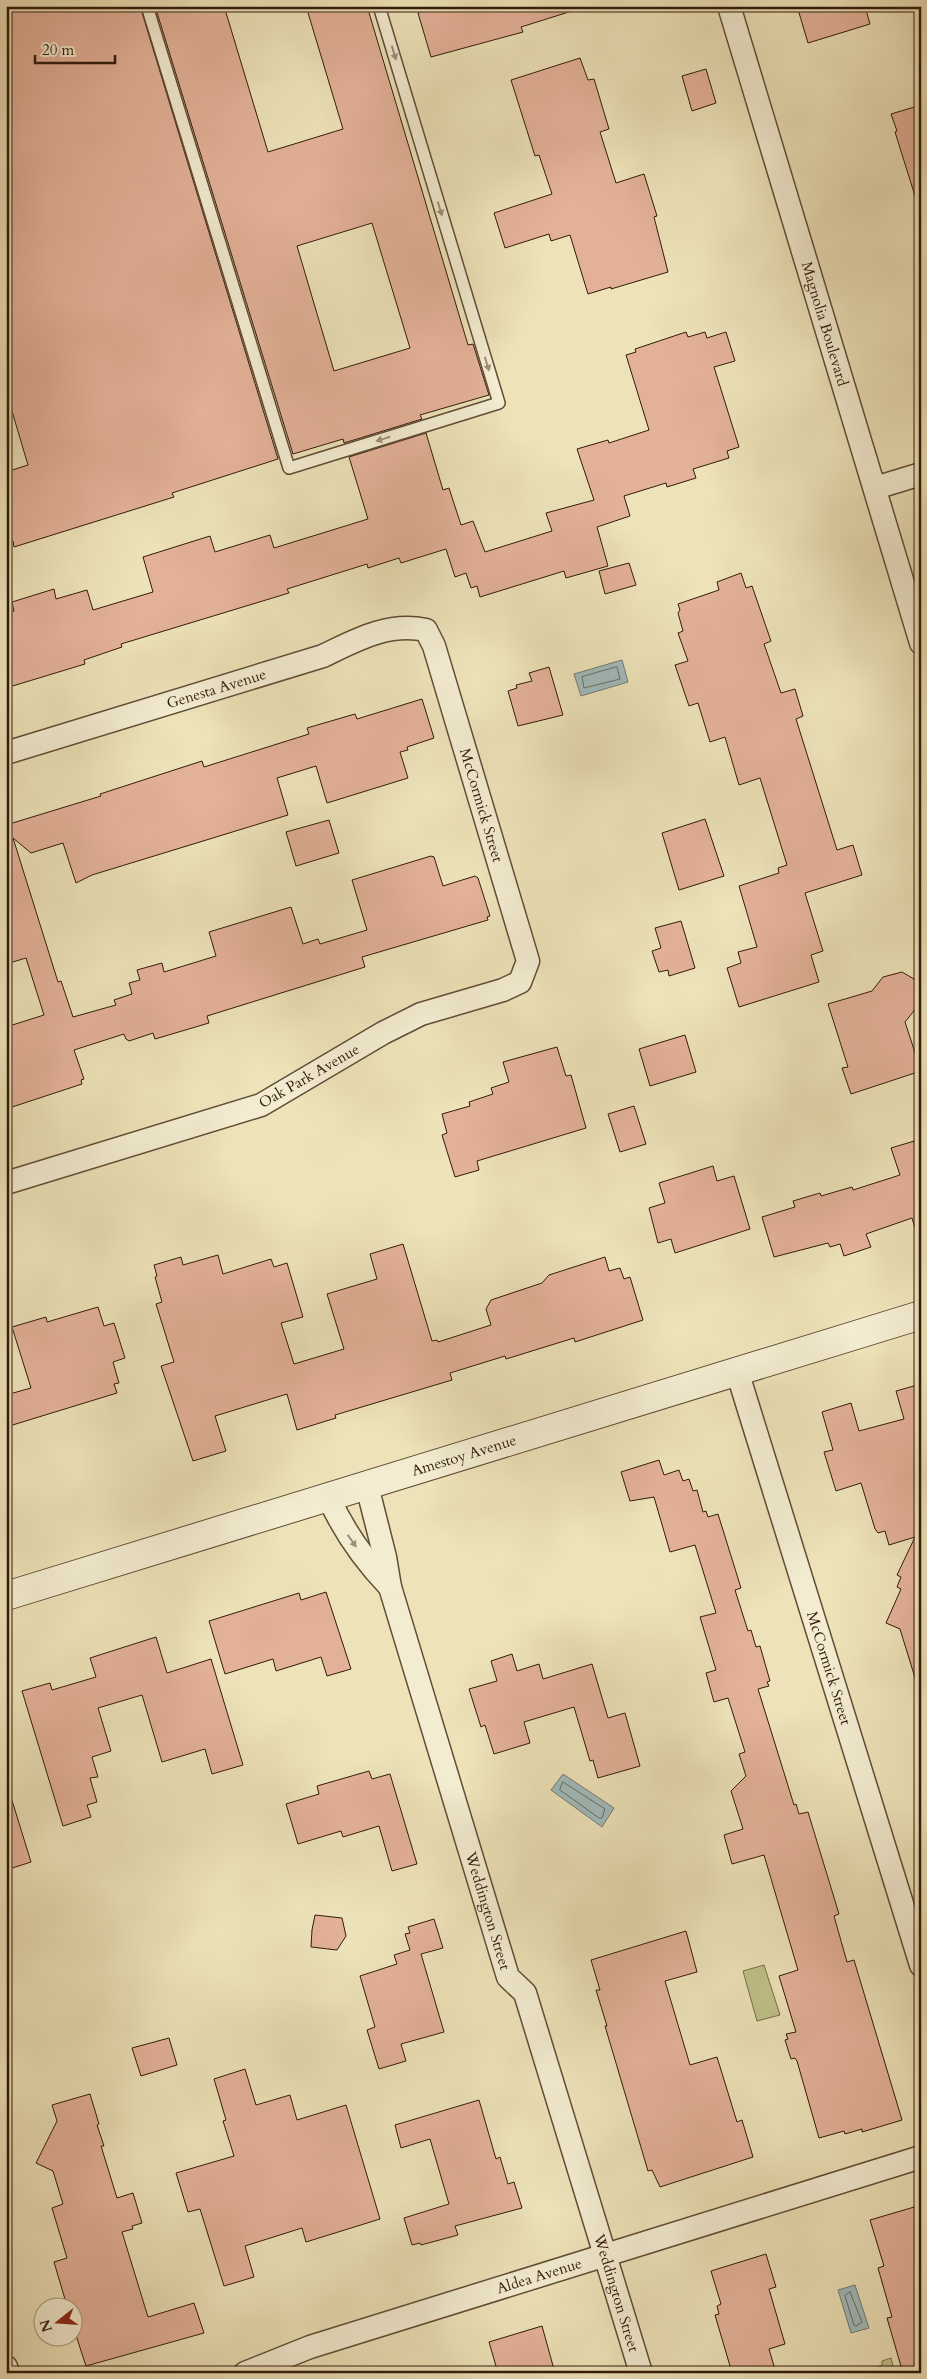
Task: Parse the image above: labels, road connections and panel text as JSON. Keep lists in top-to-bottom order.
{
  "streets": {
    "street": [
      "Magnolia Boulevard",
      "Genesta Avenue",
      "McCormick Street",
      "Oak Park Avenue",
      "Amestoy Avenue",
      "Weddington Street",
      "Aldea Avenue"
    ]
  },
  "crossings": [
    ["Genesta Avenue", "McCormick Street"],
    ["McCormick Street", "Oak Park Avenue"],
    ["McCormick Street", "Amestoy Avenue"],
    ["Amestoy Avenue", "Weddington Street"],
    ["Weddington Street", "Aldea Avenue"]
  ],
  "scale_bar": "20 m",
  "north": "left"
}
